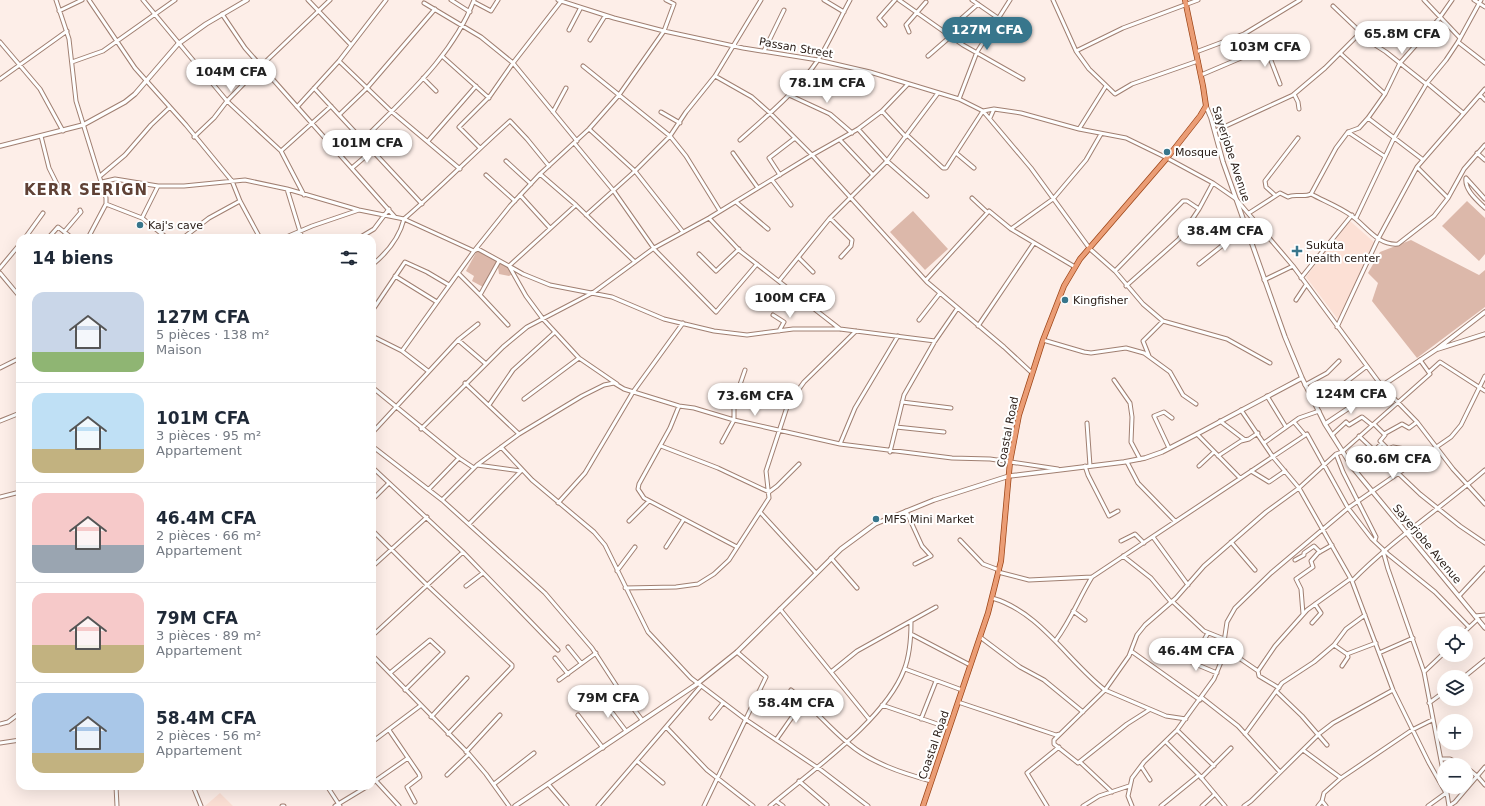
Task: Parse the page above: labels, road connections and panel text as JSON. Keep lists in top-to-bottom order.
{
  "streets": {
    "main road": ["Sayerjobe Avenue", "Coastal Road"],
    "street": ["Passan Street"]
  },
  "crossings": [
    ["Sayerjobe Avenue", "Coastal Road"]
  ],
  "districts": ["KERR SERIGN"],
  "places": {
    "other": [
      "Mosque",
      "Kaj's cave",
      "Kingfisher",
      "MFS Mini Market"
    ],
    "health": ["Sukuta health center"]
  },
  "page": {
    "price": [
      "127M CFA",
      "65.8M CFA",
      "103M CFA",
      "104M CFA",
      "78.1M CFA",
      "101M CFA",
      "38.4M CFA",
      "100M CFA",
      "124M CFA",
      "73.6M CFA",
      "60.6M CFA",
      "46.4M CFA",
      "79M CFA",
      "58.4M CFA"
    ],
    "heading": "14 biens",
    "list": [
      {
        "name": "127M CFA",
        "note": "5 pièces · 138 m² · Maison"
      },
      {
        "name": "101M CFA",
        "note": "3 pièces · 95 m² · Appartement"
      },
      {
        "name": "46.4M CFA",
        "note": "2 pièces · 66 m² · Appartement"
      },
      {
        "name": "79M CFA",
        "note": "3 pièces · 89 m² · Appartement"
      },
      {
        "name": "58.4M CFA",
        "note": "2 pièces · 56 m² · Appartement"
      }
    ],
    "map_buttons": ["+", "−"]
  }
}
